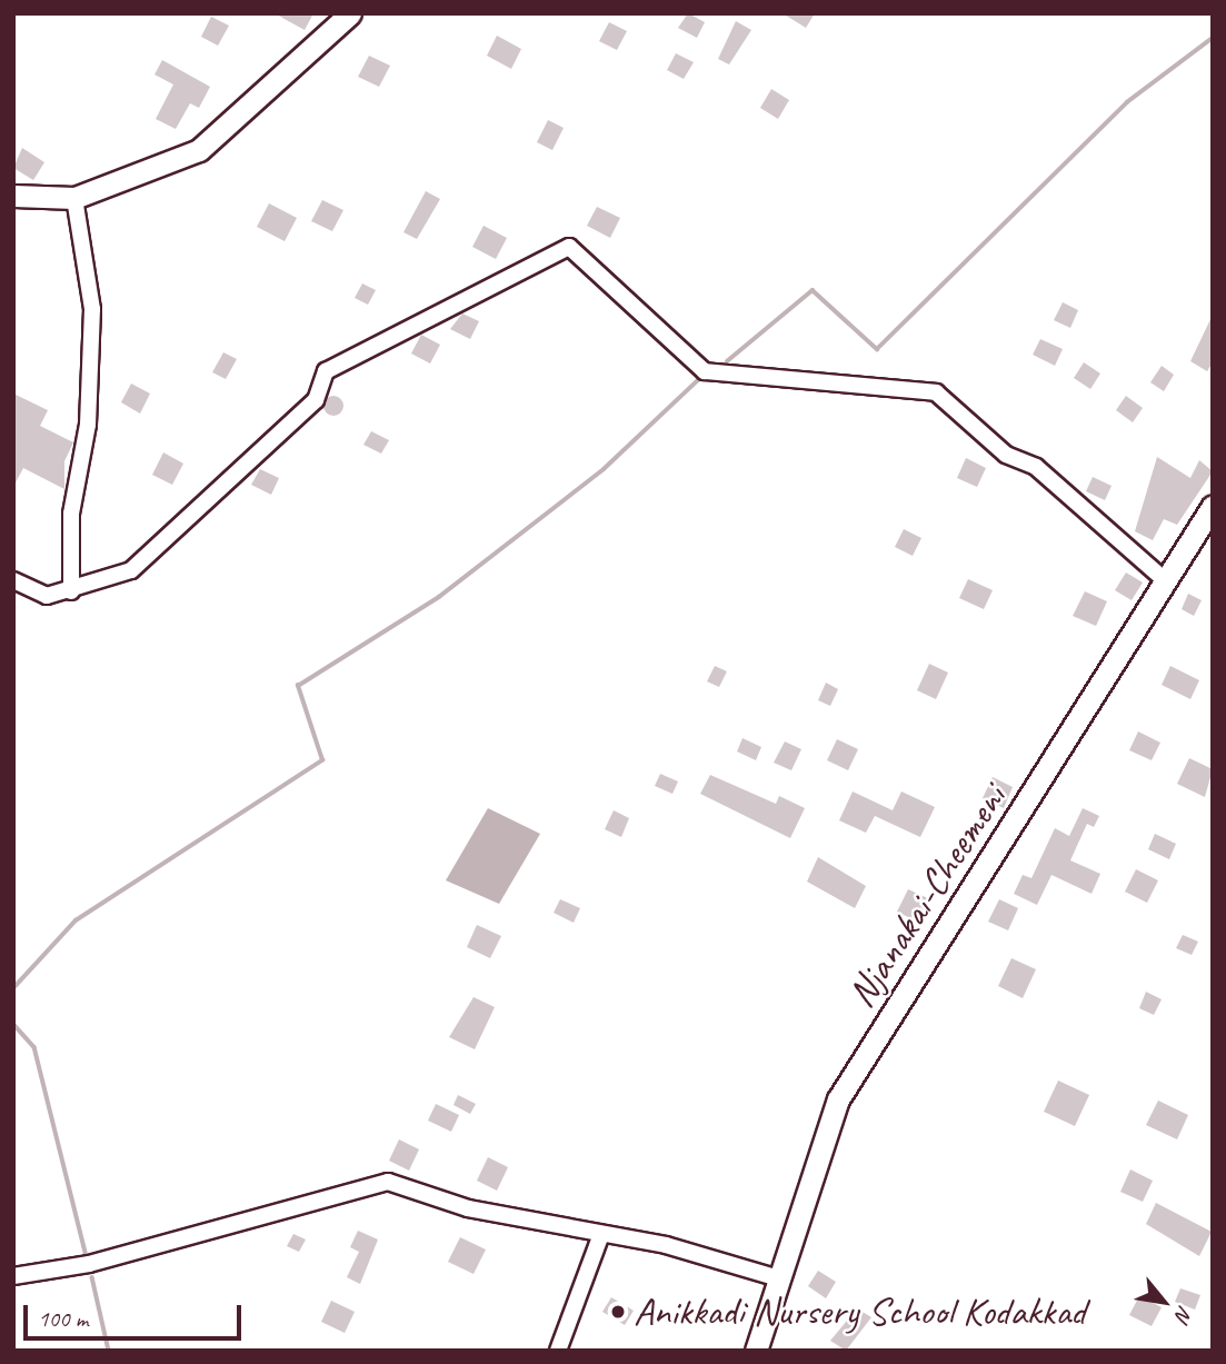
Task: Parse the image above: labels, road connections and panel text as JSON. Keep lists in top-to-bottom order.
{
  "streets": {
    "main road": ["Njanakai-Cheemeni"]
  },
  "places": ["Anikkadi Nursery School Kodakkad"],
  "scale_bar": "100 m",
  "north": "bottom right"
}
